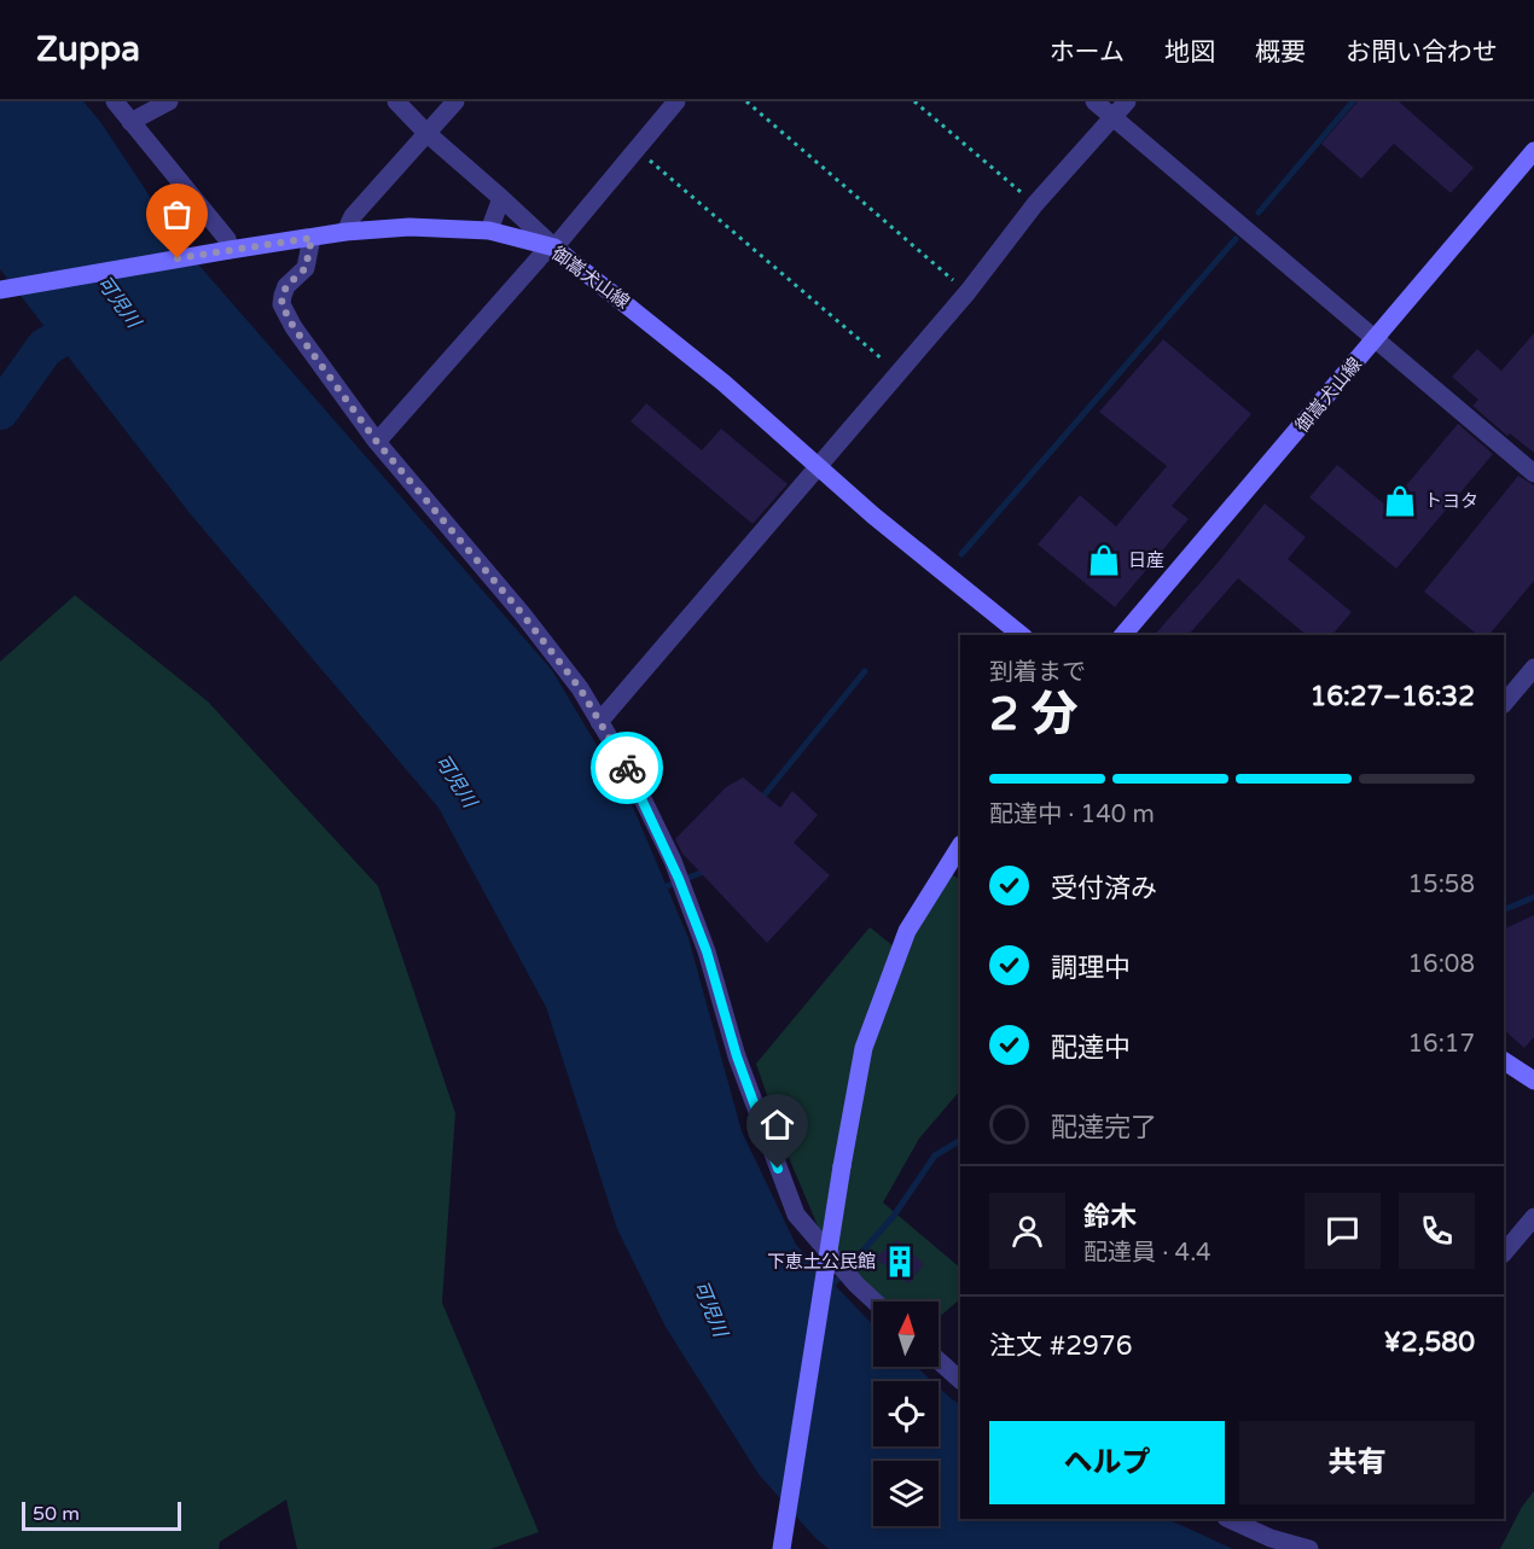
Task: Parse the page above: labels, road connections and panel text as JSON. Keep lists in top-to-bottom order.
{
  "streets": {
    "main road": ["御嵩犬山線"]
  },
  "water": ["可児川"],
  "places": {
    "shop": ["トヨタ", "日産"],
    "building": ["下恵土公民館"]
  },
  "scale_bar": "50 m",
  "north": "top",
  "page": {
    "header": "Zuppa",
    "nav": [
      "ホーム",
      "地図",
      "概要",
      "お問い合わせ"
    ],
    "heading": ["2 分", "到着まで", "16:27–16:32"],
    "panel": [
      "鈴木",
      "配達員 · 4.4",
      "注文 #2976",
      "¥2,580"
    ],
    "bar": "配達中 · 140 m",
    "list": [
      ["受付済み", "15:58"],
      ["調理中", "16:08"],
      ["配達中", "16:17"],
      "配達完了"
    ],
    "buttons": ["ヘルプ", "共有"],
    "scale": "50 m"
  }
}
